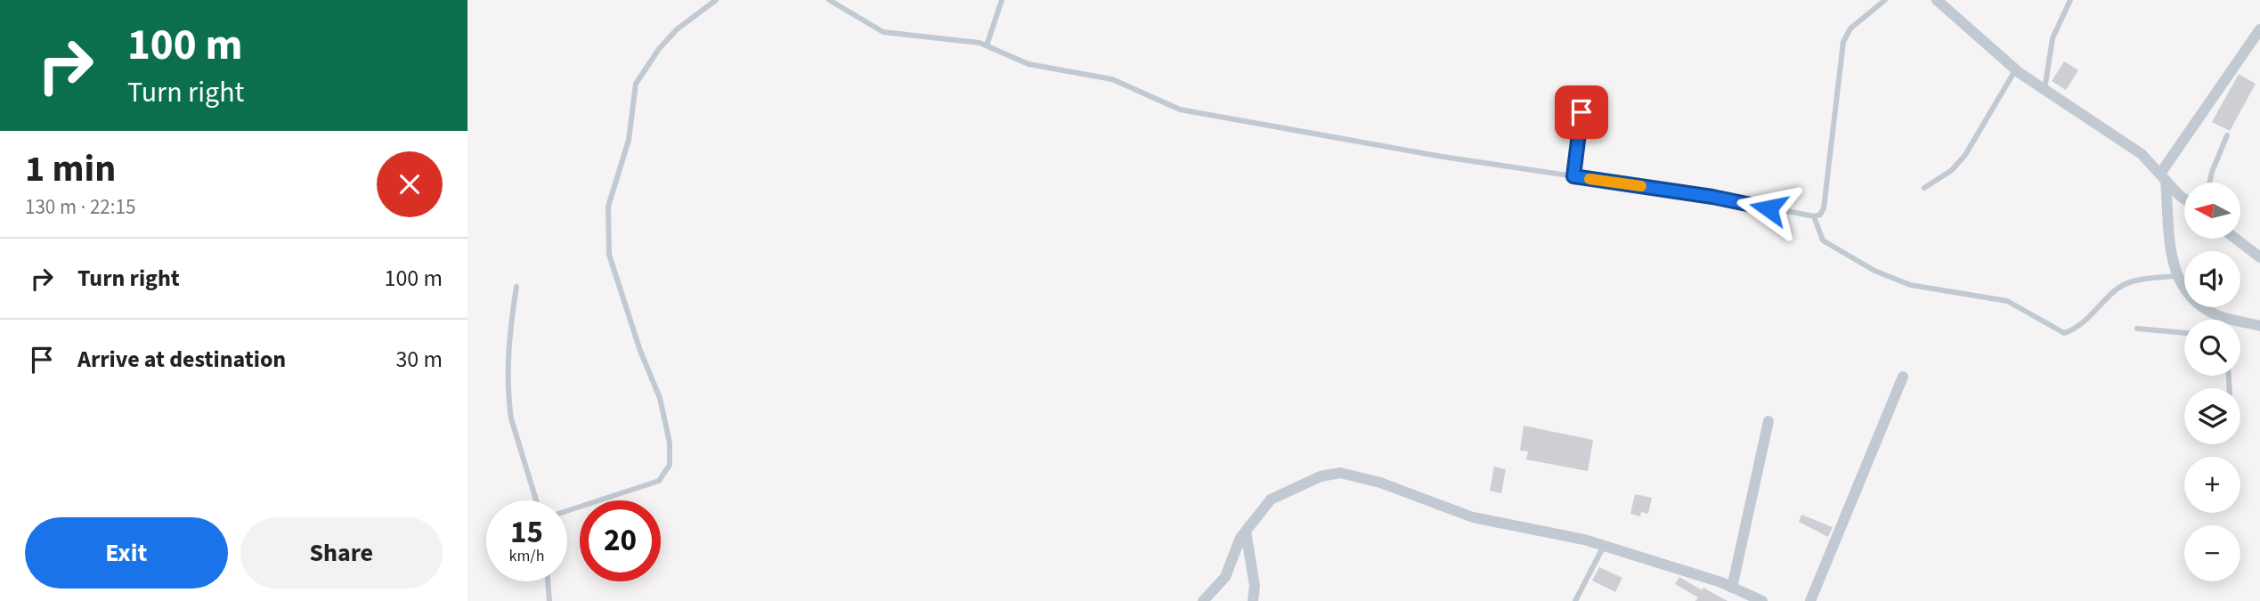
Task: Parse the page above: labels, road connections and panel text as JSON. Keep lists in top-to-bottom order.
{
  "north": "left",
  "page": {
    "turn": ["100 m", "Turn right"],
    "heading": ["1 min", "130 m · 22:15"],
    "map_buttons": ["+", "−"],
    "list": [
      {
        "name": "Turn right",
        "value": "100 m"
      },
      {
        "name": "Arrive at destination",
        "value": "30 m"
      }
    ],
    "speed": "15 km/h",
    "limit": "20",
    "buttons": ["Exit", "Share"]
  }
}
